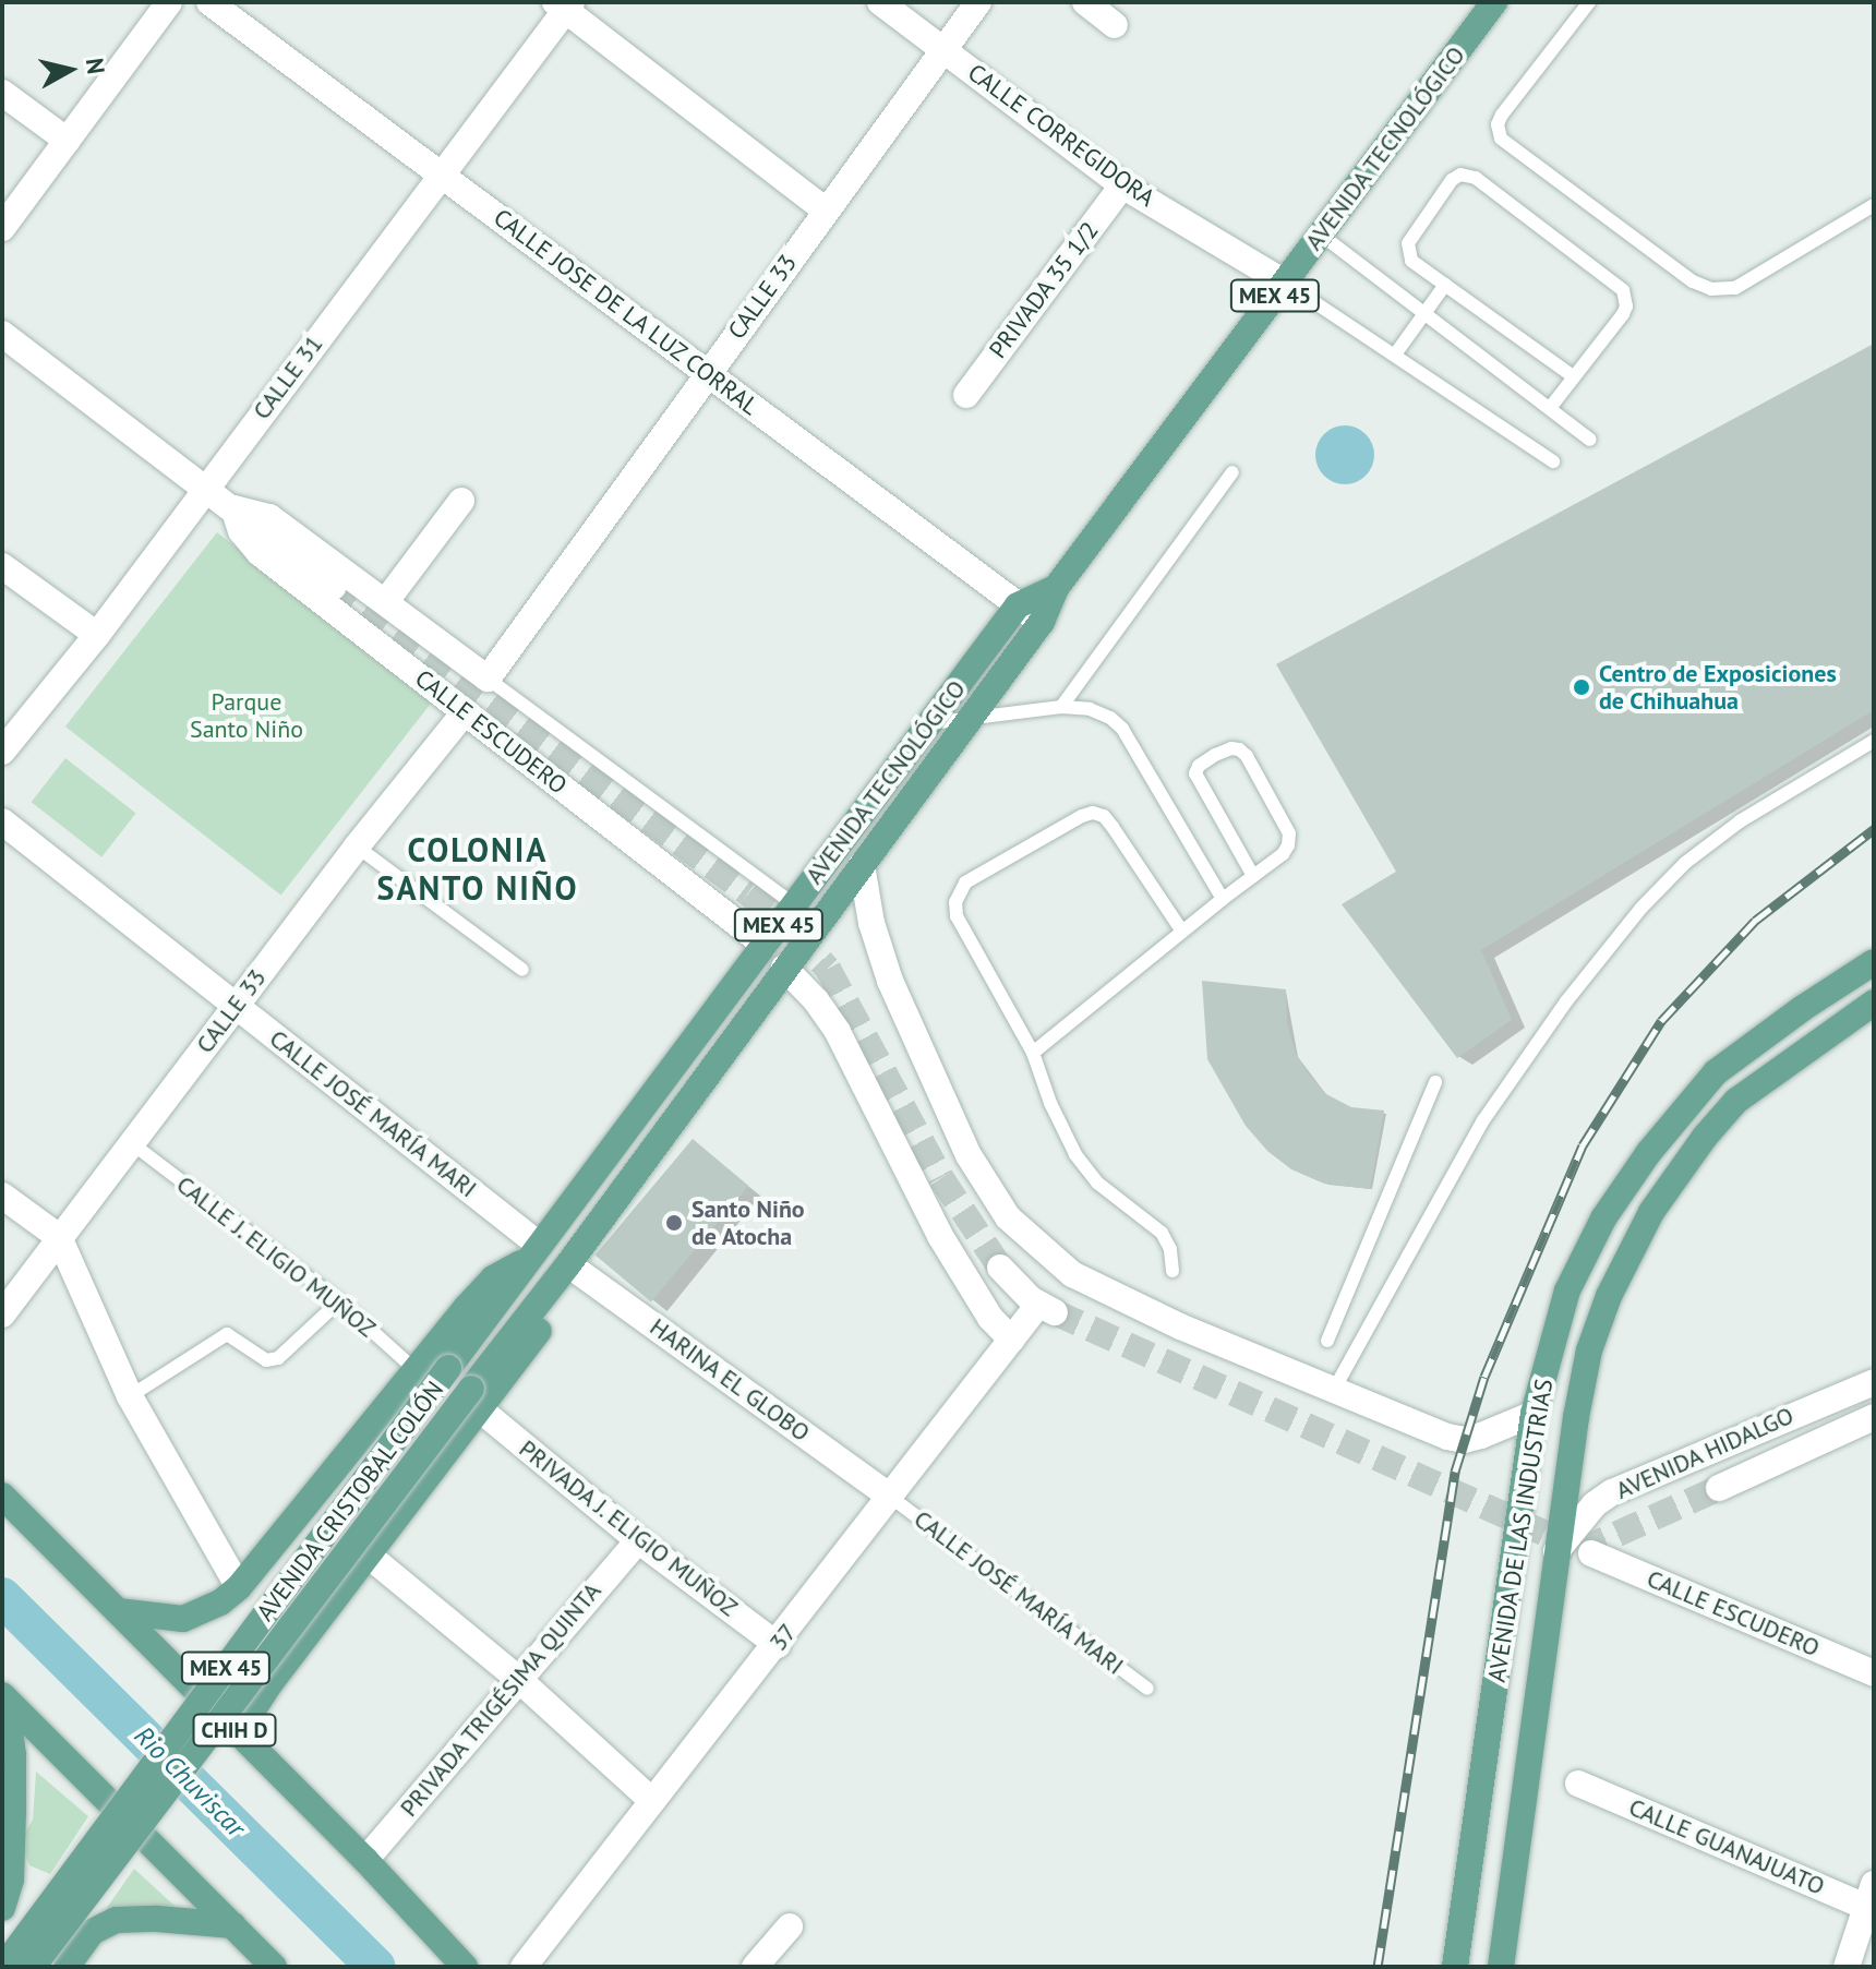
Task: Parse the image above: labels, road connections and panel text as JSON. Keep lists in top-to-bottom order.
{
  "streets": {
    "main road": [
      "AVENIDA TECNOLÓGICO",
      "MEX 45",
      "AVENIDA CRISTOBAL COLÓN",
      "AVENIDA DE LAS INDUSTRIAS",
      "CHIH D"
    ],
    "street": [
      "CALLE CORREGIDORA",
      "PRIVADA 35 1/2",
      "CALLE 33",
      "CALLE JOSE DE LA LUZ CORRAL",
      "CALLE 31",
      "CALLE ESCUDERO",
      "CALLE JOSÉ MARÍA MARI",
      "HARINA EL GLOBO",
      "AVENIDA HIDALGO",
      "PRIVADA J. ELIGIO MUÑOZ",
      "37",
      "PRIVADA TRIGÉSIMA QUINTA",
      "CALLE GUANAJUATO"
    ],
    "lane": ["CALLE J. ELIGIO MUÑOZ"]
  },
  "crossings": [
    ["CALLE CORREGIDORA", "AVENIDA TECNOLÓGICO"],
    ["CALLE CORREGIDORA", "PRIVADA 35 1/2"],
    ["CALLE CORREGIDORA", "CALLE 33"],
    ["AVENIDA TECNOLÓGICO", "CALLE JOSE DE LA LUZ CORRAL"],
    ["AVENIDA TECNOLÓGICO", "CALLE ESCUDERO"],
    ["AVENIDA TECNOLÓGICO", "CALLE JOSÉ MARÍA MARI"],
    ["AVENIDA TECNOLÓGICO", "HARINA EL GLOBO"],
    ["AVENIDA TECNOLÓGICO", "AVENIDA CRISTOBAL COLÓN"],
    ["CALLE 33", "CALLE JOSE DE LA LUZ CORRAL"],
    ["CALLE 33", "CALLE ESCUDERO"],
    ["CALLE 33", "CALLE JOSÉ MARÍA MARI"],
    ["CALLE 33", "CALLE J. ELIGIO MUÑOZ"],
    ["CALLE JOSE DE LA LUZ CORRAL", "CALLE 31"],
    ["CALLE 31", "CALLE ESCUDERO"],
    ["CALLE JOSÉ MARÍA MARI", "HARINA EL GLOBO"],
    ["CALLE JOSÉ MARÍA MARI", "AVENIDA CRISTOBAL COLÓN"],
    ["CALLE JOSÉ MARÍA MARI", "37"],
    ["HARINA EL GLOBO", "AVENIDA CRISTOBAL COLÓN"],
    ["HARINA EL GLOBO", "37"],
    ["AVENIDA HIDALGO", "AVENIDA DE LAS INDUSTRIAS"],
    ["AVENIDA CRISTOBAL COLÓN", "PRIVADA J. ELIGIO MUÑOZ"],
    ["PRIVADA J. ELIGIO MUÑOZ", "37"],
    ["PRIVADA J. ELIGIO MUÑOZ", "PRIVADA TRIGÉSIMA QUINTA"],
    ["PRIVADA TRIGÉSIMA QUINTA", "CHIH D"]
  ],
  "districts": ["COLONIA SANTO NIÑO"],
  "water": ["Rio Chuviscar"],
  "parks": ["Parque Santo Niño"],
  "places": ["Centro de Exposiciones de Chihuahua", "Santo Niño de Atocha"],
  "north": "right"
}
